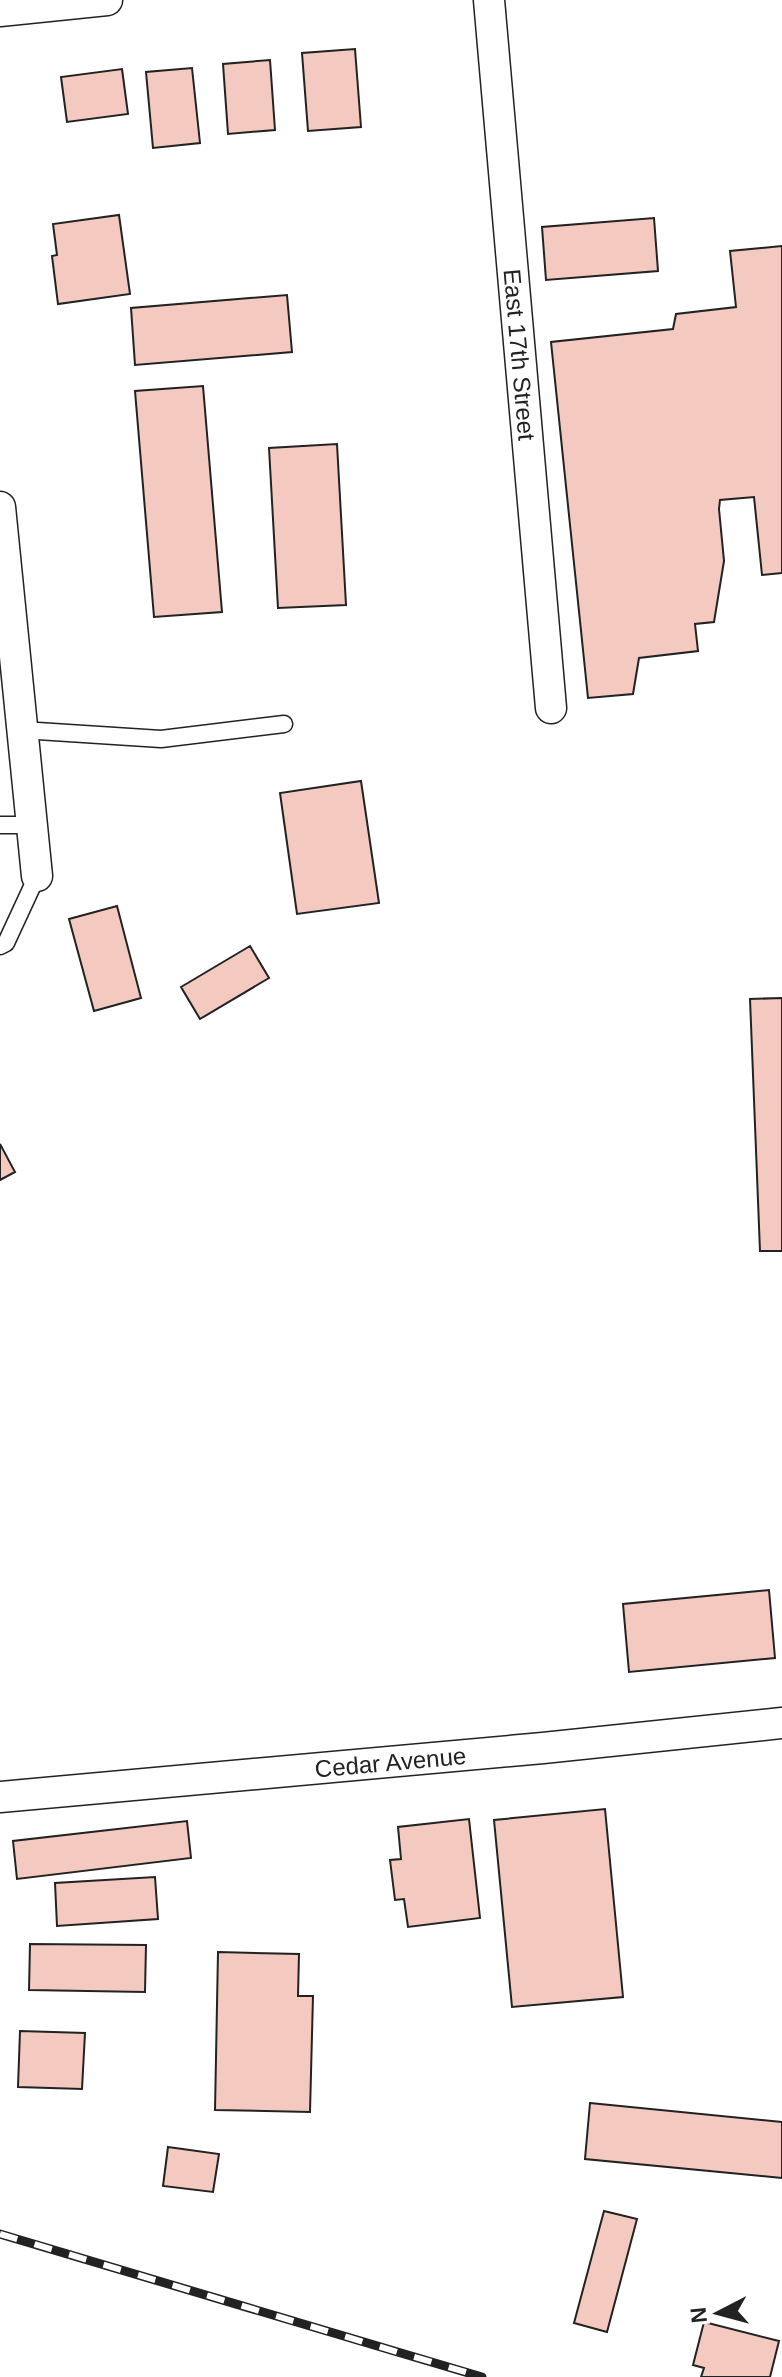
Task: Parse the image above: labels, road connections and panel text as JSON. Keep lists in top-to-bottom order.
{
  "streets": {
    "street": ["East 17th Street", "Cedar Avenue"]
  },
  "north": "left"
}
